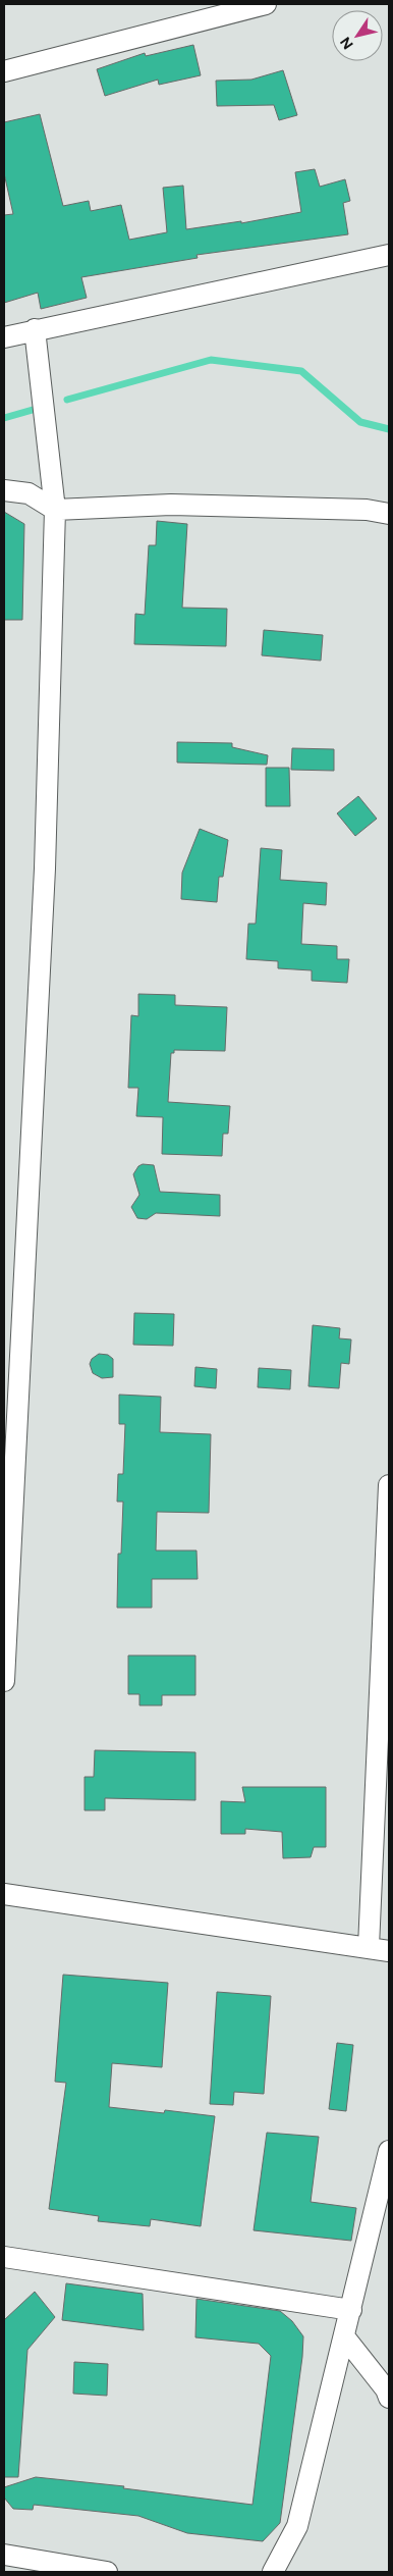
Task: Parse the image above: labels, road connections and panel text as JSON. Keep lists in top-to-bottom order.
{
  "north": "bottom left"
}
